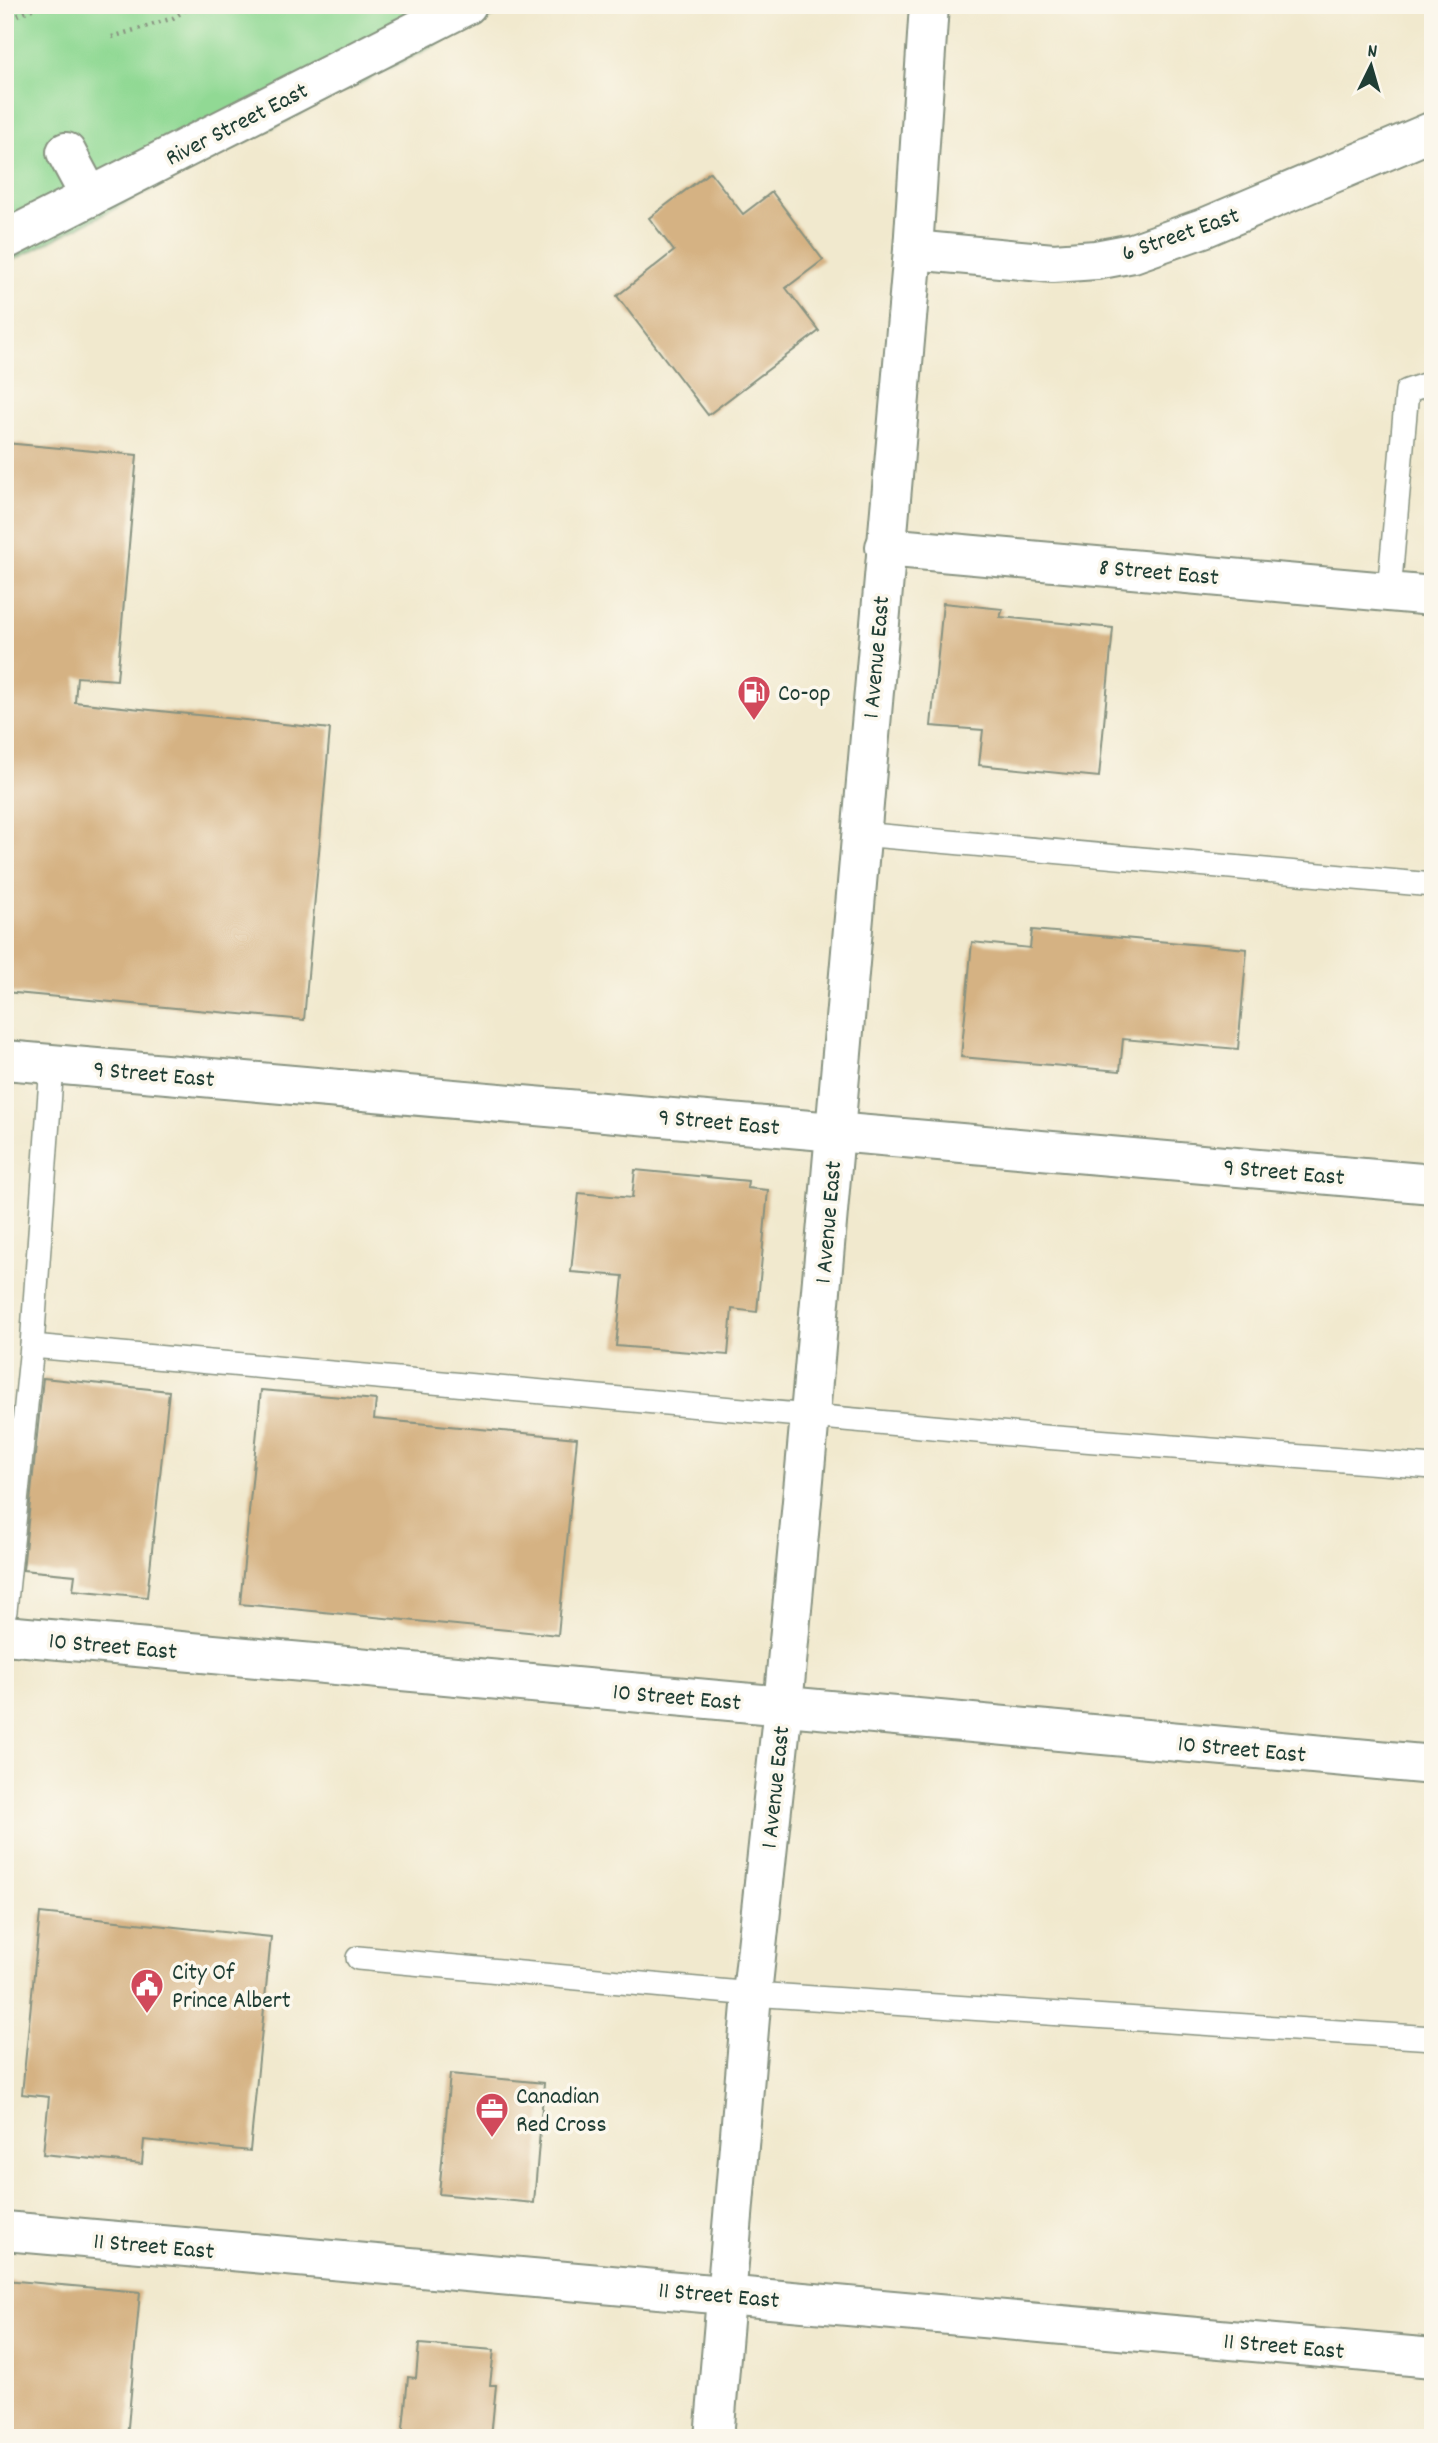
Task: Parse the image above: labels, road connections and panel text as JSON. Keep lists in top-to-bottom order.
{
  "streets": {
    "street": [
      "River Street East",
      "6 Street East",
      "8 Street East",
      "1 Avenue East",
      "9 Street East",
      "10 Street East",
      "11 Street East"
    ]
  },
  "crossings": [
    ["6 Street East", "1 Avenue East"],
    ["8 Street East", "1 Avenue East"],
    ["1 Avenue East", "9 Street East"],
    ["1 Avenue East", "10 Street East"],
    ["1 Avenue East", "11 Street East"]
  ],
  "places": {
    "fuel station": ["Co-op"],
    "public building": ["City Of Prince Albert"],
    "office": ["Canadian Red Cross"]
  },
  "north": "top"
}
